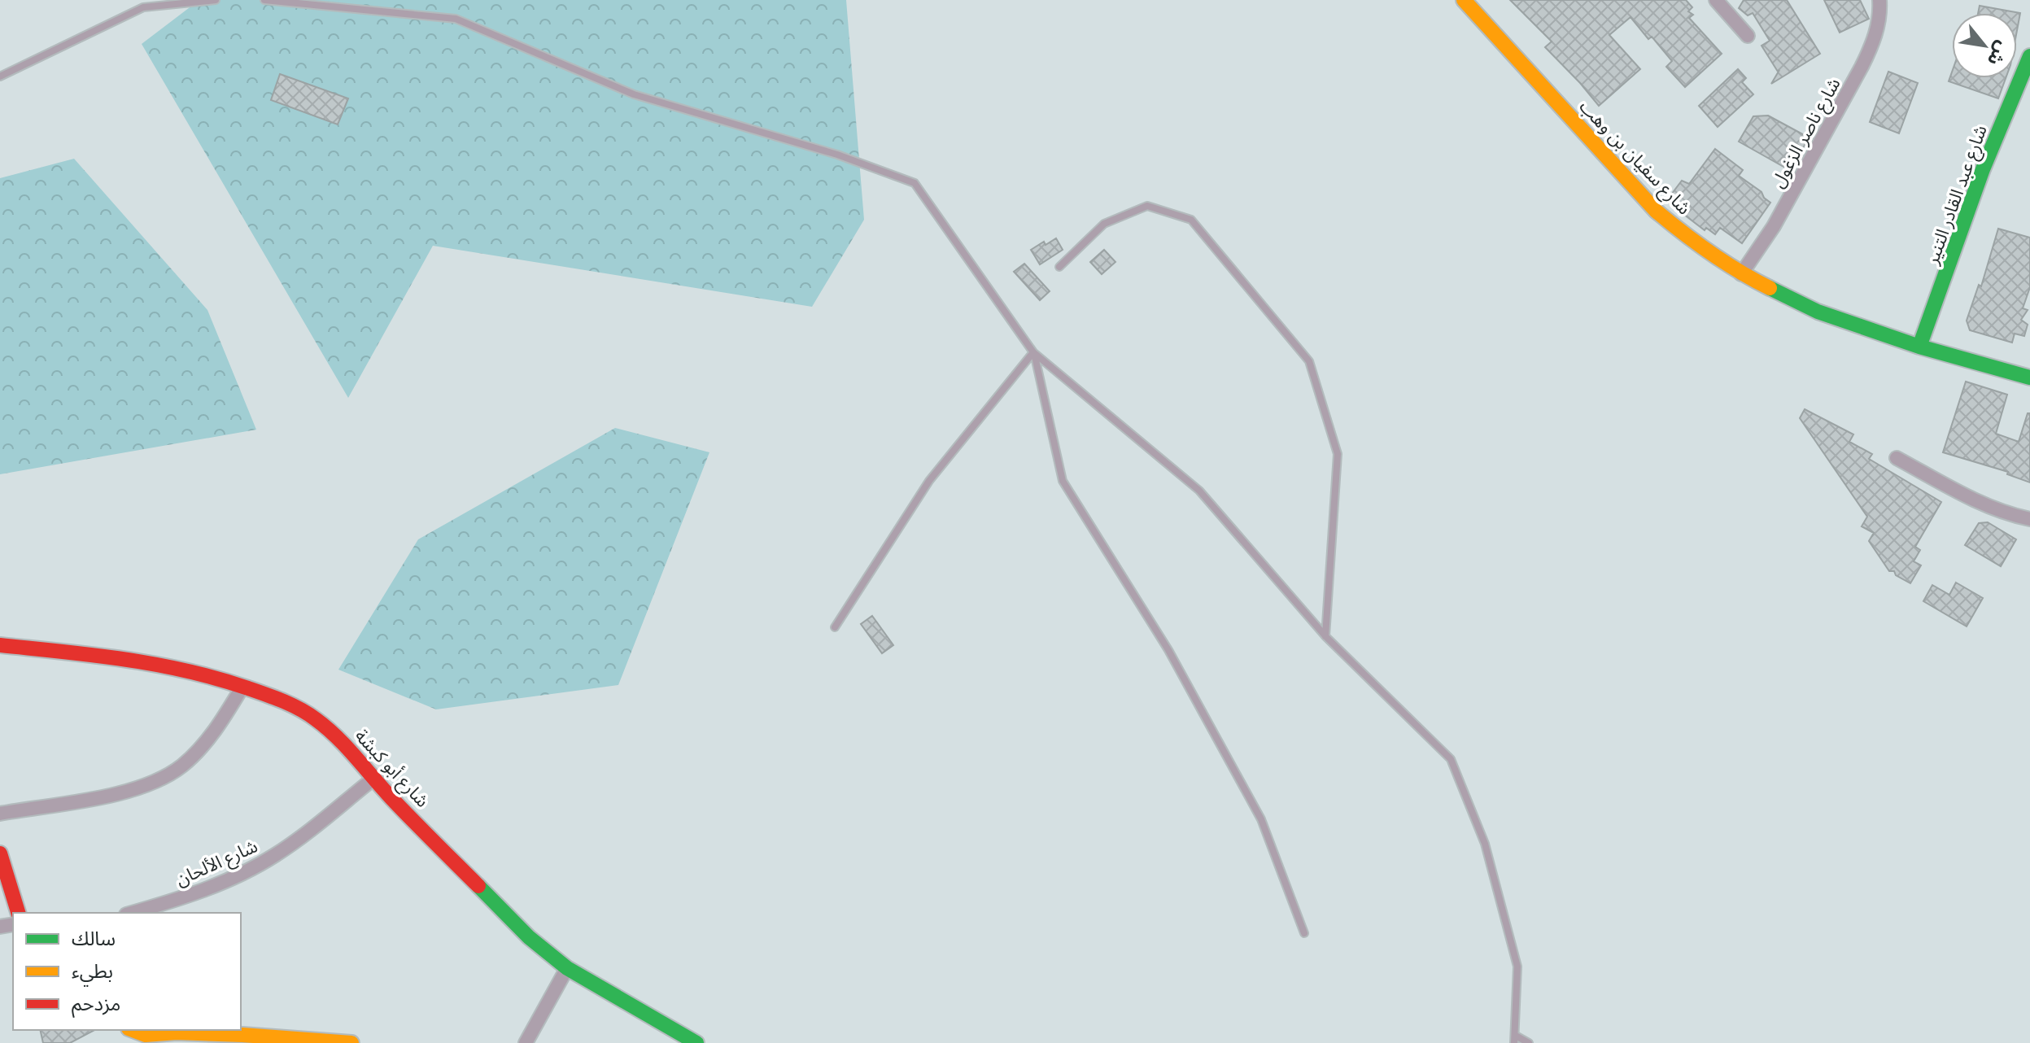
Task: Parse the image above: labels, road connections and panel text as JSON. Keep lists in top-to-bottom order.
{
  "streets": {
    "street": [
      "شارع ناصر الزغول",
      "شارع سفيان بن وهب",
      "شارع عبد القادر التنير",
      "شارع أبو كبشة",
      "شارع الألحان"
    ]
  },
  "crossings": [
    ["شارع ناصر الزغول", "شارع سفيان بن وهب"],
    ["شارع سفيان بن وهب", "شارع عبد القادر التنير"],
    ["شارع أبو كبشة", "شارع الألحان"]
  ],
  "legend": ["سالك", "بطيء", "مزدحم"],
  "north": "bottom right"
}
